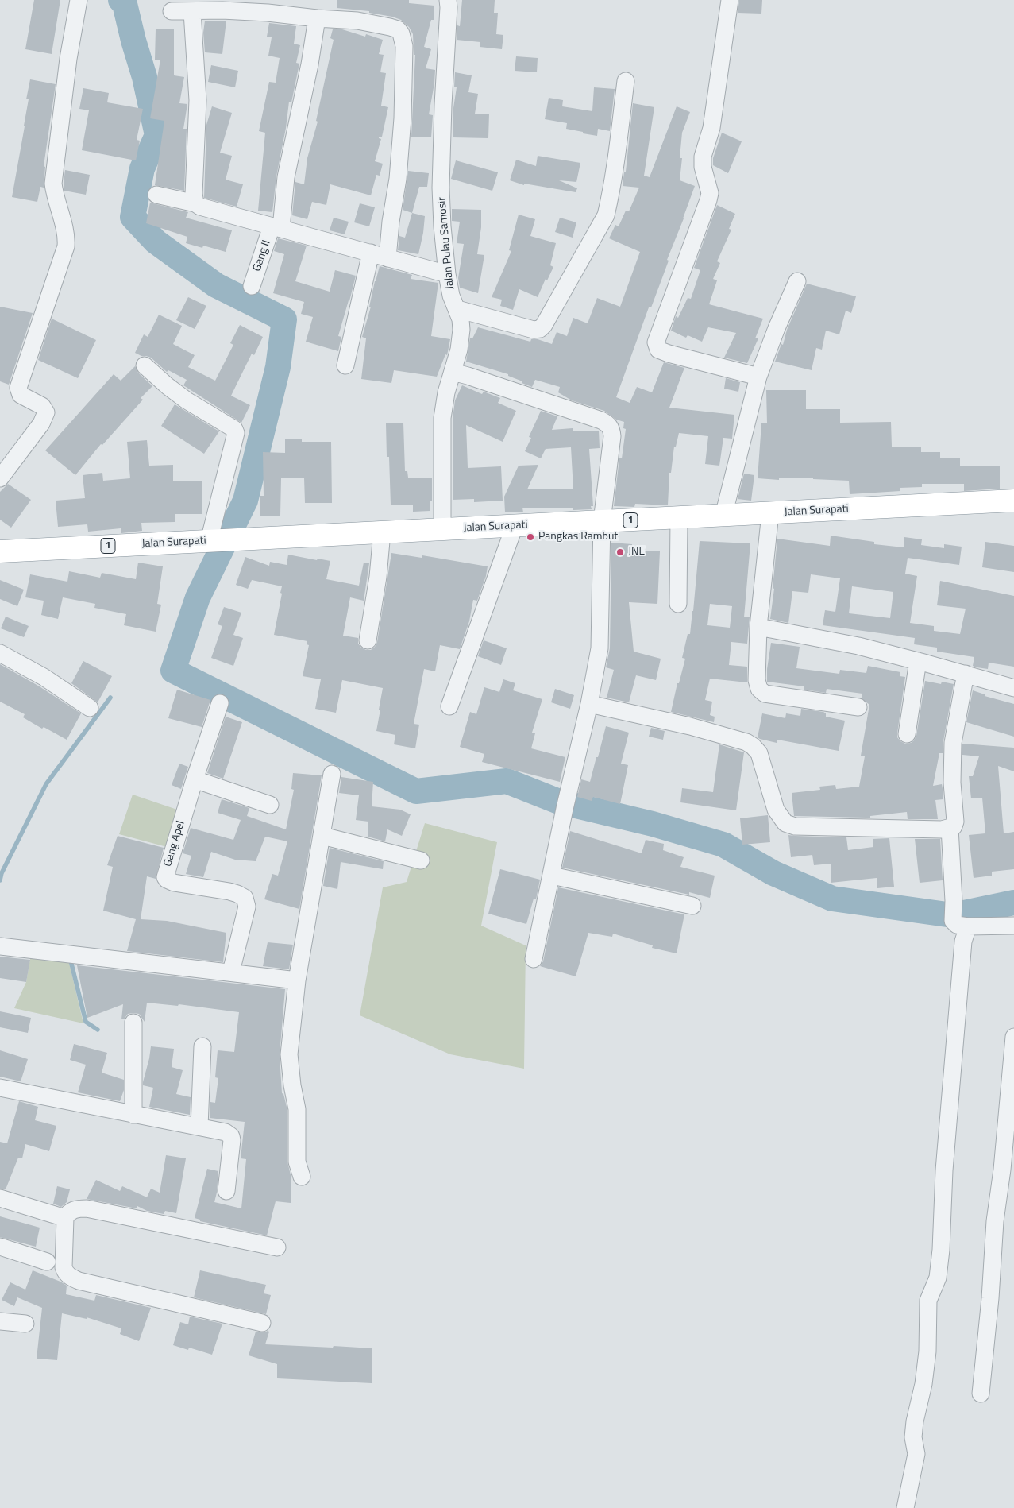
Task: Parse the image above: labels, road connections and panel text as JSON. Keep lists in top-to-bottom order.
{
  "streets": {
    "highway": ["Jalan Surapati", "1"],
    "street": ["Jalan Pulau Samosir", "Gang II", "Gang Apel"]
  },
  "crossings": [
    ["Jalan Pulau Samosir", "Jalan Surapati"]
  ],
  "places": ["Pangkas Rambut", "JNE"]
}
